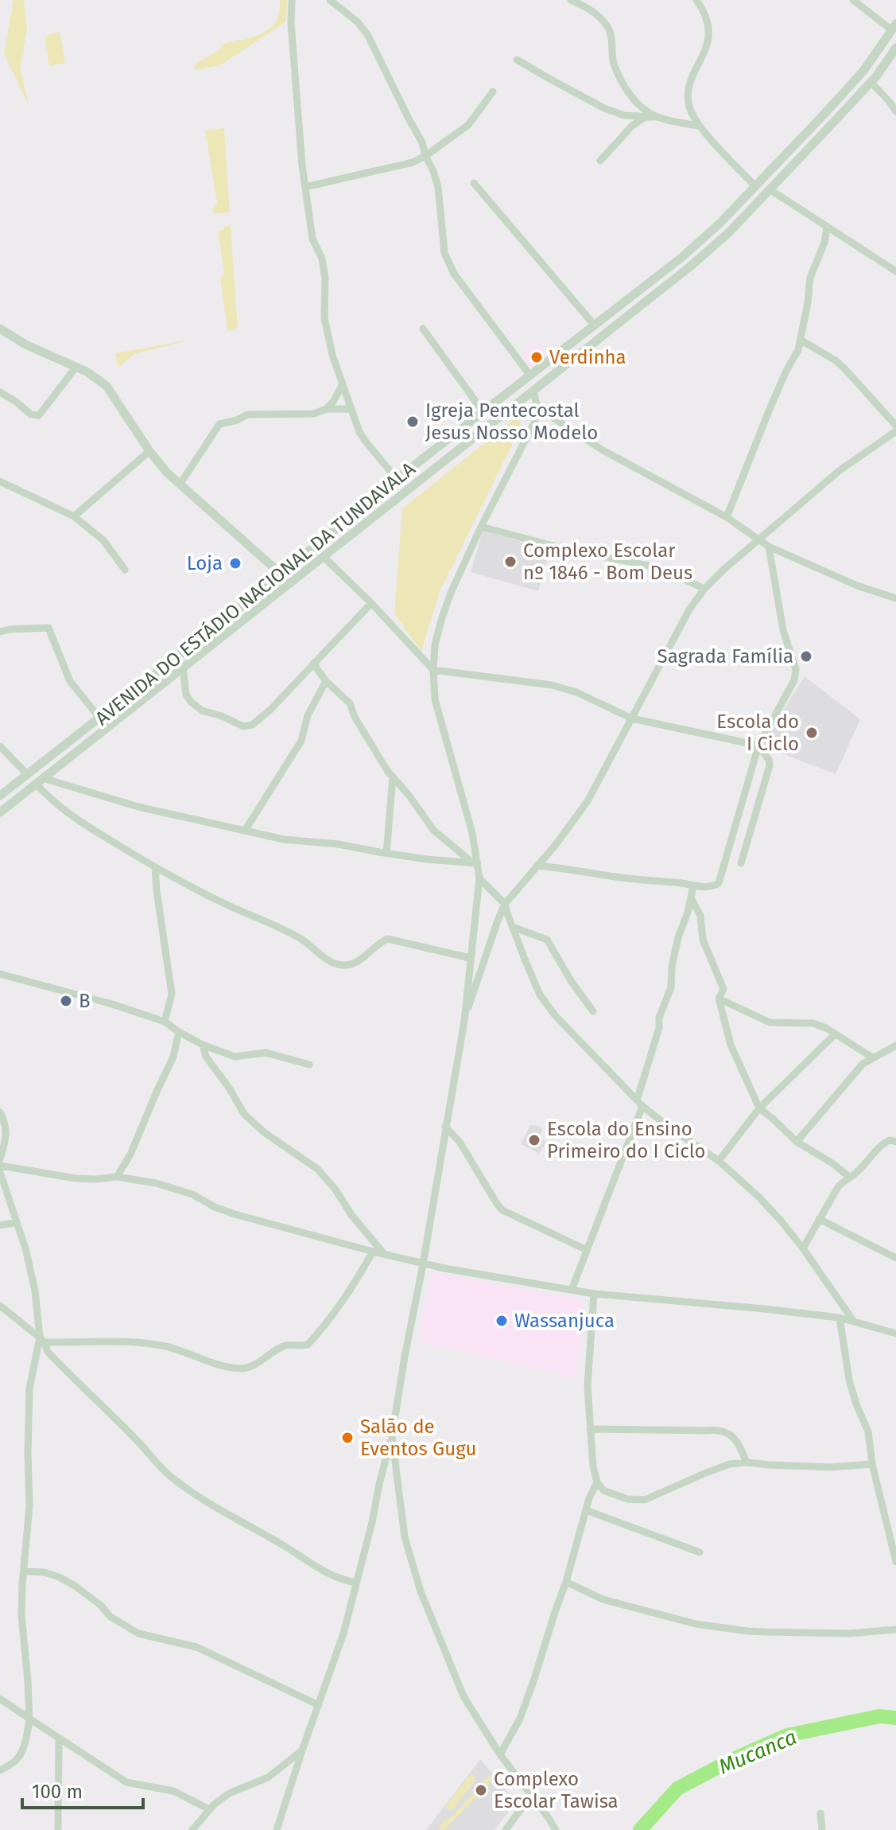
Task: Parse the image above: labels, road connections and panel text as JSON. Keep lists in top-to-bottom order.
{
  "streets": {
    "street": ["AVENIDA DO ESTÁDIO NACIONAL DA TUNDAVALA"]
  },
  "water": ["Mucanca"],
  "places": [
    "Verdinha",
    "Igreja Pentecostal Jesus Nosso Modelo",
    "Complexo Escolar nº 1846 - Bom Deus",
    "Loja",
    "Sagrada Família",
    "Escola do I Ciclo",
    "B",
    "Escola do Ensino Primeiro do I Ciclo",
    "Wassanjuca",
    "Salão de Eventos Gugu",
    "Complexo Escolar Tawisa"
  ],
  "scale_bar": "100 m"
}
